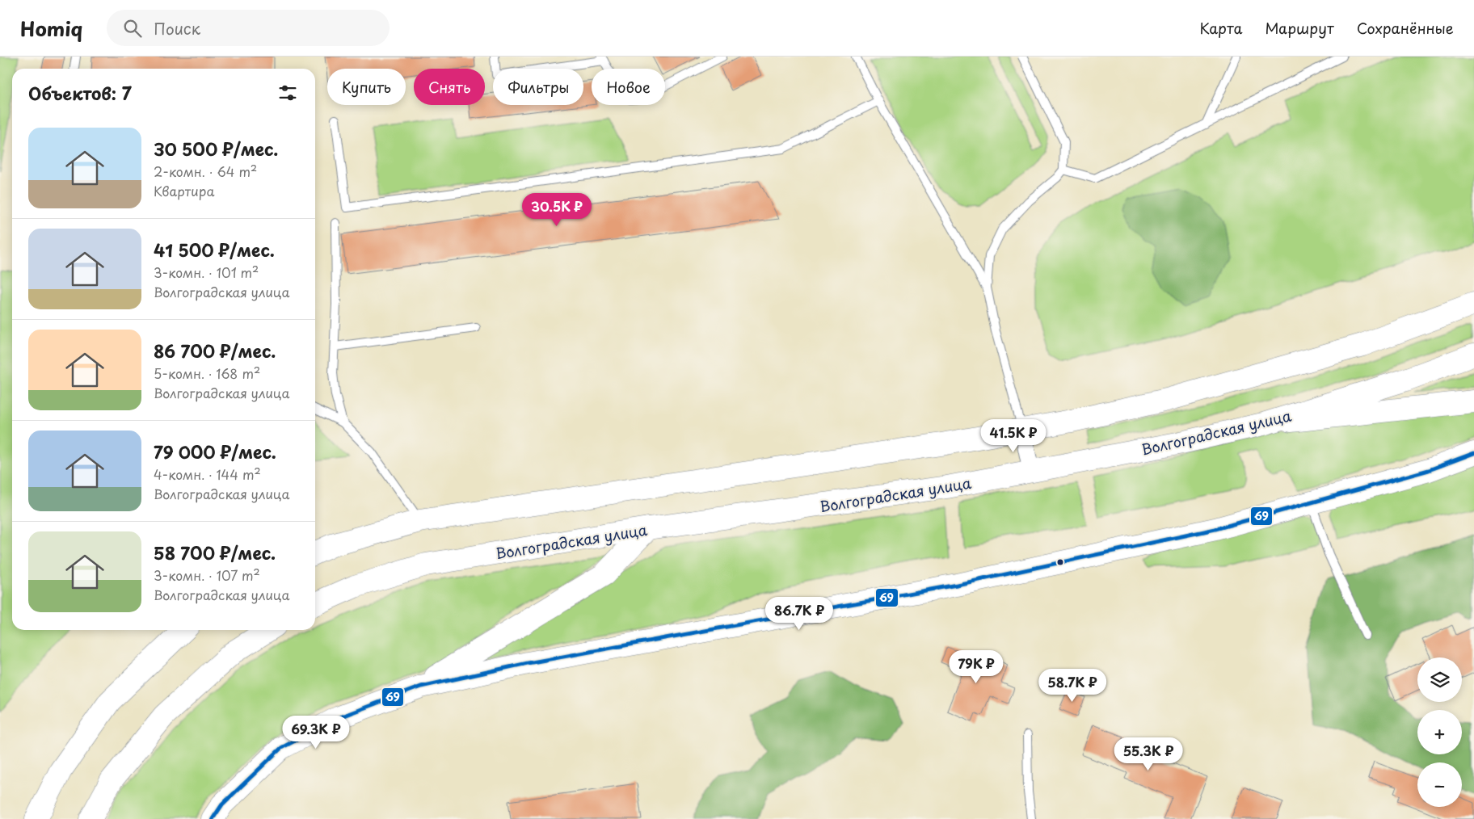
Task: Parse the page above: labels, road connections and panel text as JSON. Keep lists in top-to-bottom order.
{
  "streets": {
    "main road": ["Волгоградская улица"]
  },
  "lines": ["transit line 69"],
  "page": {
    "header": "Homiq",
    "search": "Поиск",
    "nav": ["Карта", "Маршрут", "Сохранённые"],
    "chip": [
      "Купить",
      "Снять",
      "Фильтры",
      "Новое"
    ],
    "heading": "Объектов: 7",
    "list": [
      {
        "name": "30 500 ₽/мес.",
        "note": "2-комн. · 64 m² · Квартира"
      },
      {
        "name": "41 500 ₽/мес.",
        "note": "3-комн. · 101 m² · Волгоградская улица"
      },
      {
        "name": "86 700 ₽/мес.",
        "note": "5-комн. · 168 m² · Волгоградская улица"
      },
      {
        "name": "79 000 ₽/мес.",
        "note": "4-комн. · 144 m² · Волгоградская улица"
      },
      {
        "name": "58 700 ₽/мес.",
        "note": "3-комн. · 107 m² · Волгоградская улица"
      }
    ],
    "price": [
      "30.5K ₽",
      "41.5K ₽",
      "86.7K ₽",
      "79K ₽",
      "58.7K ₽",
      "69.3K ₽",
      "55.3K ₽"
    ],
    "map_buttons": ["+", "−"]
  }
}
